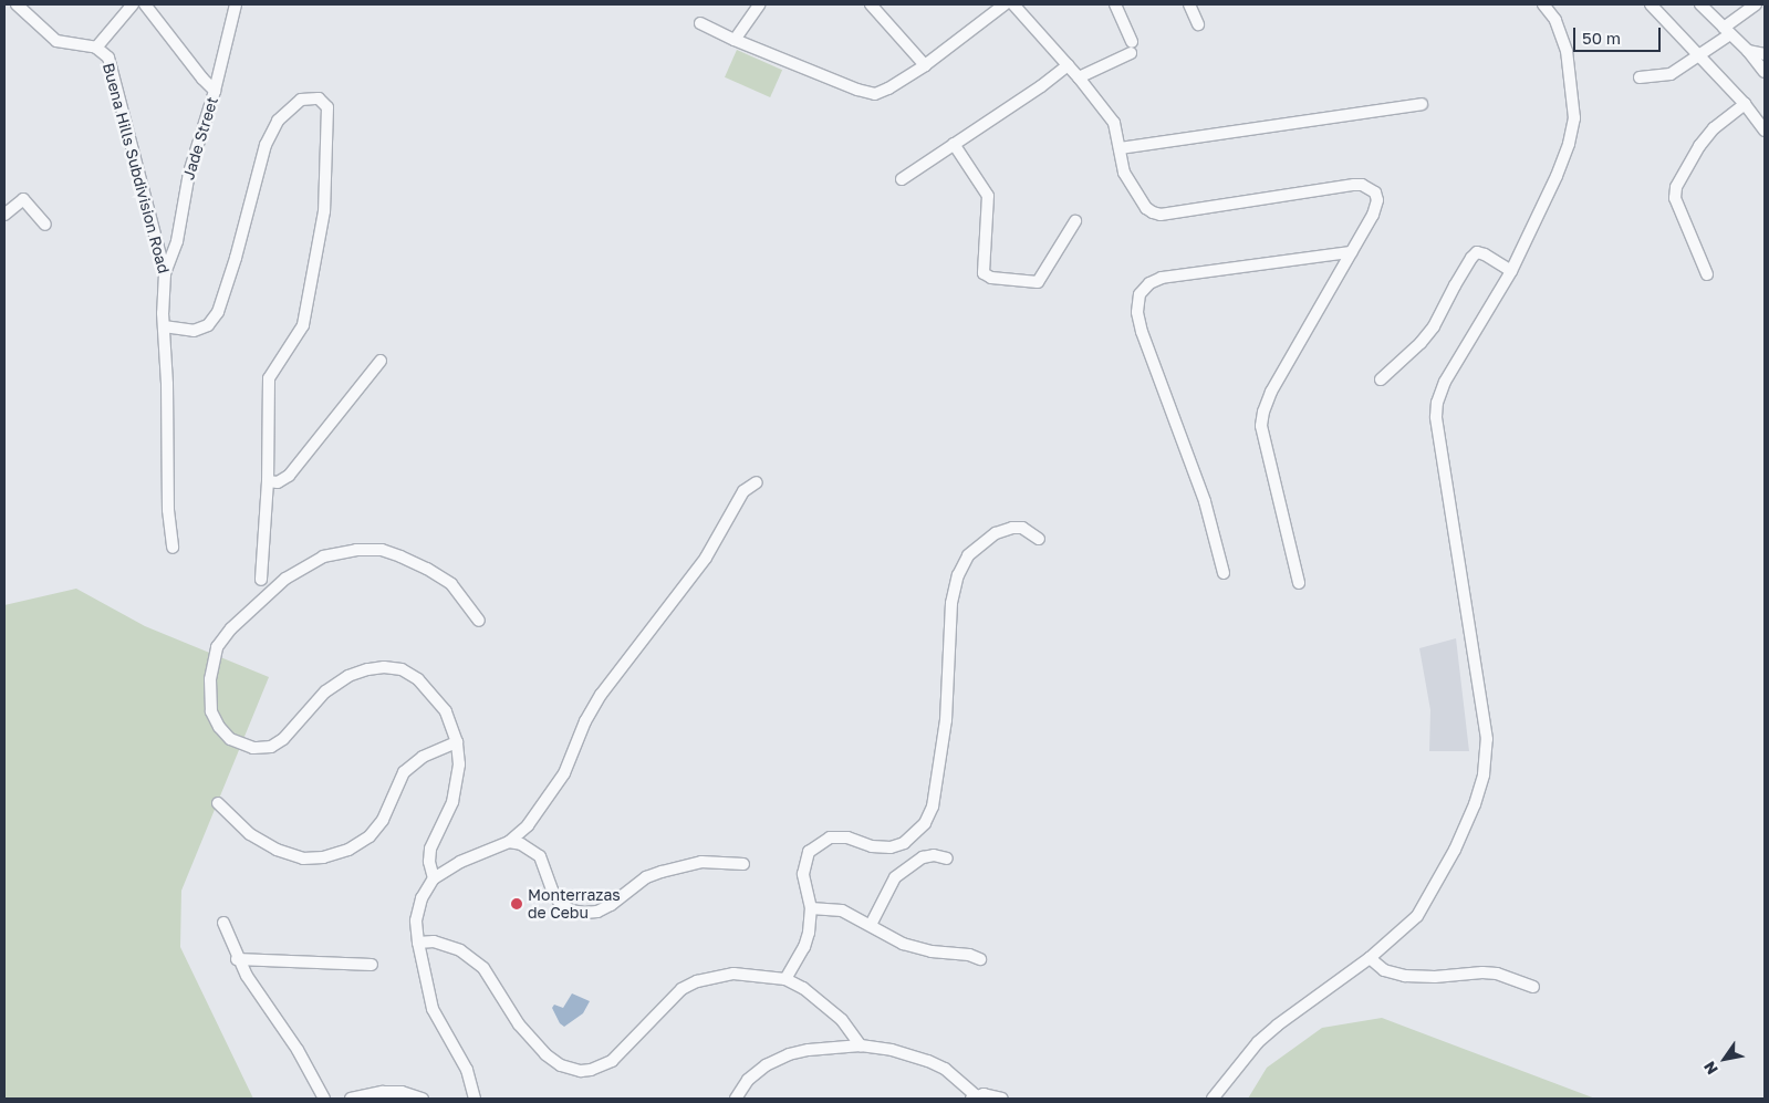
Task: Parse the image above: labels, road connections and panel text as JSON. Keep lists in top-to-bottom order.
{
  "streets": {
    "street": ["Jade Street", "Buena Hills Subdivision Road"]
  },
  "crossings": [
    ["Jade Street", "Buena Hills Subdivision Road"]
  ],
  "places": ["Monterrazas de Cebu"],
  "scale_bar": "50 m",
  "north": "bottom left"
}
